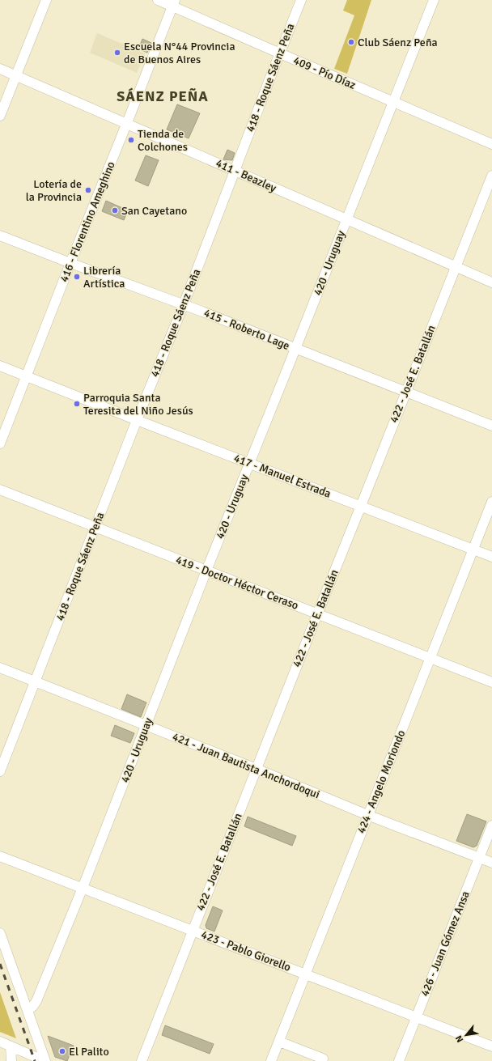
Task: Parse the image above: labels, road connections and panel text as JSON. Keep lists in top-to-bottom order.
{
  "streets": {
    "street": [
      "409 - Pío Díaz",
      "418 - Roque Sáenz Peña",
      "411 - Beazley",
      "416 - Florentino Ameghino",
      "420 - Uruguay",
      "415 - Roberto Lage",
      "422 - José E. Batallán",
      "417 - Manuel Estrada",
      "419 - Doctor Héctor Ceraso",
      "421 - Juan Bautista Anchordoqui",
      "424 - Angelo Moriondo",
      "426 - Juan Gómez Ansa",
      "423 - Pablo Giorello"
    ]
  },
  "crossings": [
    ["409 - Pío Díaz", "418 - Roque Sáenz Peña"],
    ["409 - Pío Díaz", "416 - Florentino Ameghino"],
    ["409 - Pío Díaz", "420 - Uruguay"],
    ["418 - Roque Sáenz Peña", "411 - Beazley"],
    ["418 - Roque Sáenz Peña", "415 - Roberto Lage"],
    ["418 - Roque Sáenz Peña", "417 - Manuel Estrada"],
    ["418 - Roque Sáenz Peña", "419 - Doctor Héctor Ceraso"],
    ["418 - Roque Sáenz Peña", "421 - Juan Bautista Anchordoqui"],
    ["411 - Beazley", "416 - Florentino Ameghino"],
    ["411 - Beazley", "420 - Uruguay"],
    ["411 - Beazley", "422 - José E. Batallán"],
    ["416 - Florentino Ameghino", "415 - Roberto Lage"],
    ["416 - Florentino Ameghino", "417 - Manuel Estrada"],
    ["420 - Uruguay", "415 - Roberto Lage"],
    ["420 - Uruguay", "417 - Manuel Estrada"],
    ["420 - Uruguay", "419 - Doctor Héctor Ceraso"],
    ["420 - Uruguay", "421 - Juan Bautista Anchordoqui"],
    ["420 - Uruguay", "423 - Pablo Giorello"],
    ["415 - Roberto Lage", "422 - José E. Batallán"],
    ["422 - José E. Batallán", "417 - Manuel Estrada"],
    ["422 - José E. Batallán", "419 - Doctor Héctor Ceraso"],
    ["422 - José E. Batallán", "421 - Juan Bautista Anchordoqui"],
    ["422 - José E. Batallán", "423 - Pablo Giorello"],
    ["417 - Manuel Estrada", "424 - Angelo Moriondo"],
    ["419 - Doctor Héctor Ceraso", "424 - Angelo Moriondo"],
    ["421 - Juan Bautista Anchordoqui", "424 - Angelo Moriondo"],
    ["421 - Juan Bautista Anchordoqui", "426 - Juan Gómez Ansa"],
    ["424 - Angelo Moriondo", "423 - Pablo Giorello"],
    ["426 - Juan Gómez Ansa", "423 - Pablo Giorello"]
  ],
  "districts": ["SÁENZ PEÑA"],
  "places": [
    "Club Sáenz Peña",
    "Escuela N°44 Provincia de Buenos Aires",
    "Tienda de Colchones",
    "Lotería de la Provincia",
    "San Cayetano",
    "Librería Artística",
    "Parroquia Santa Teresita del Niño Jesús",
    "El Palito"
  ],
  "north": "bottom left"
}
